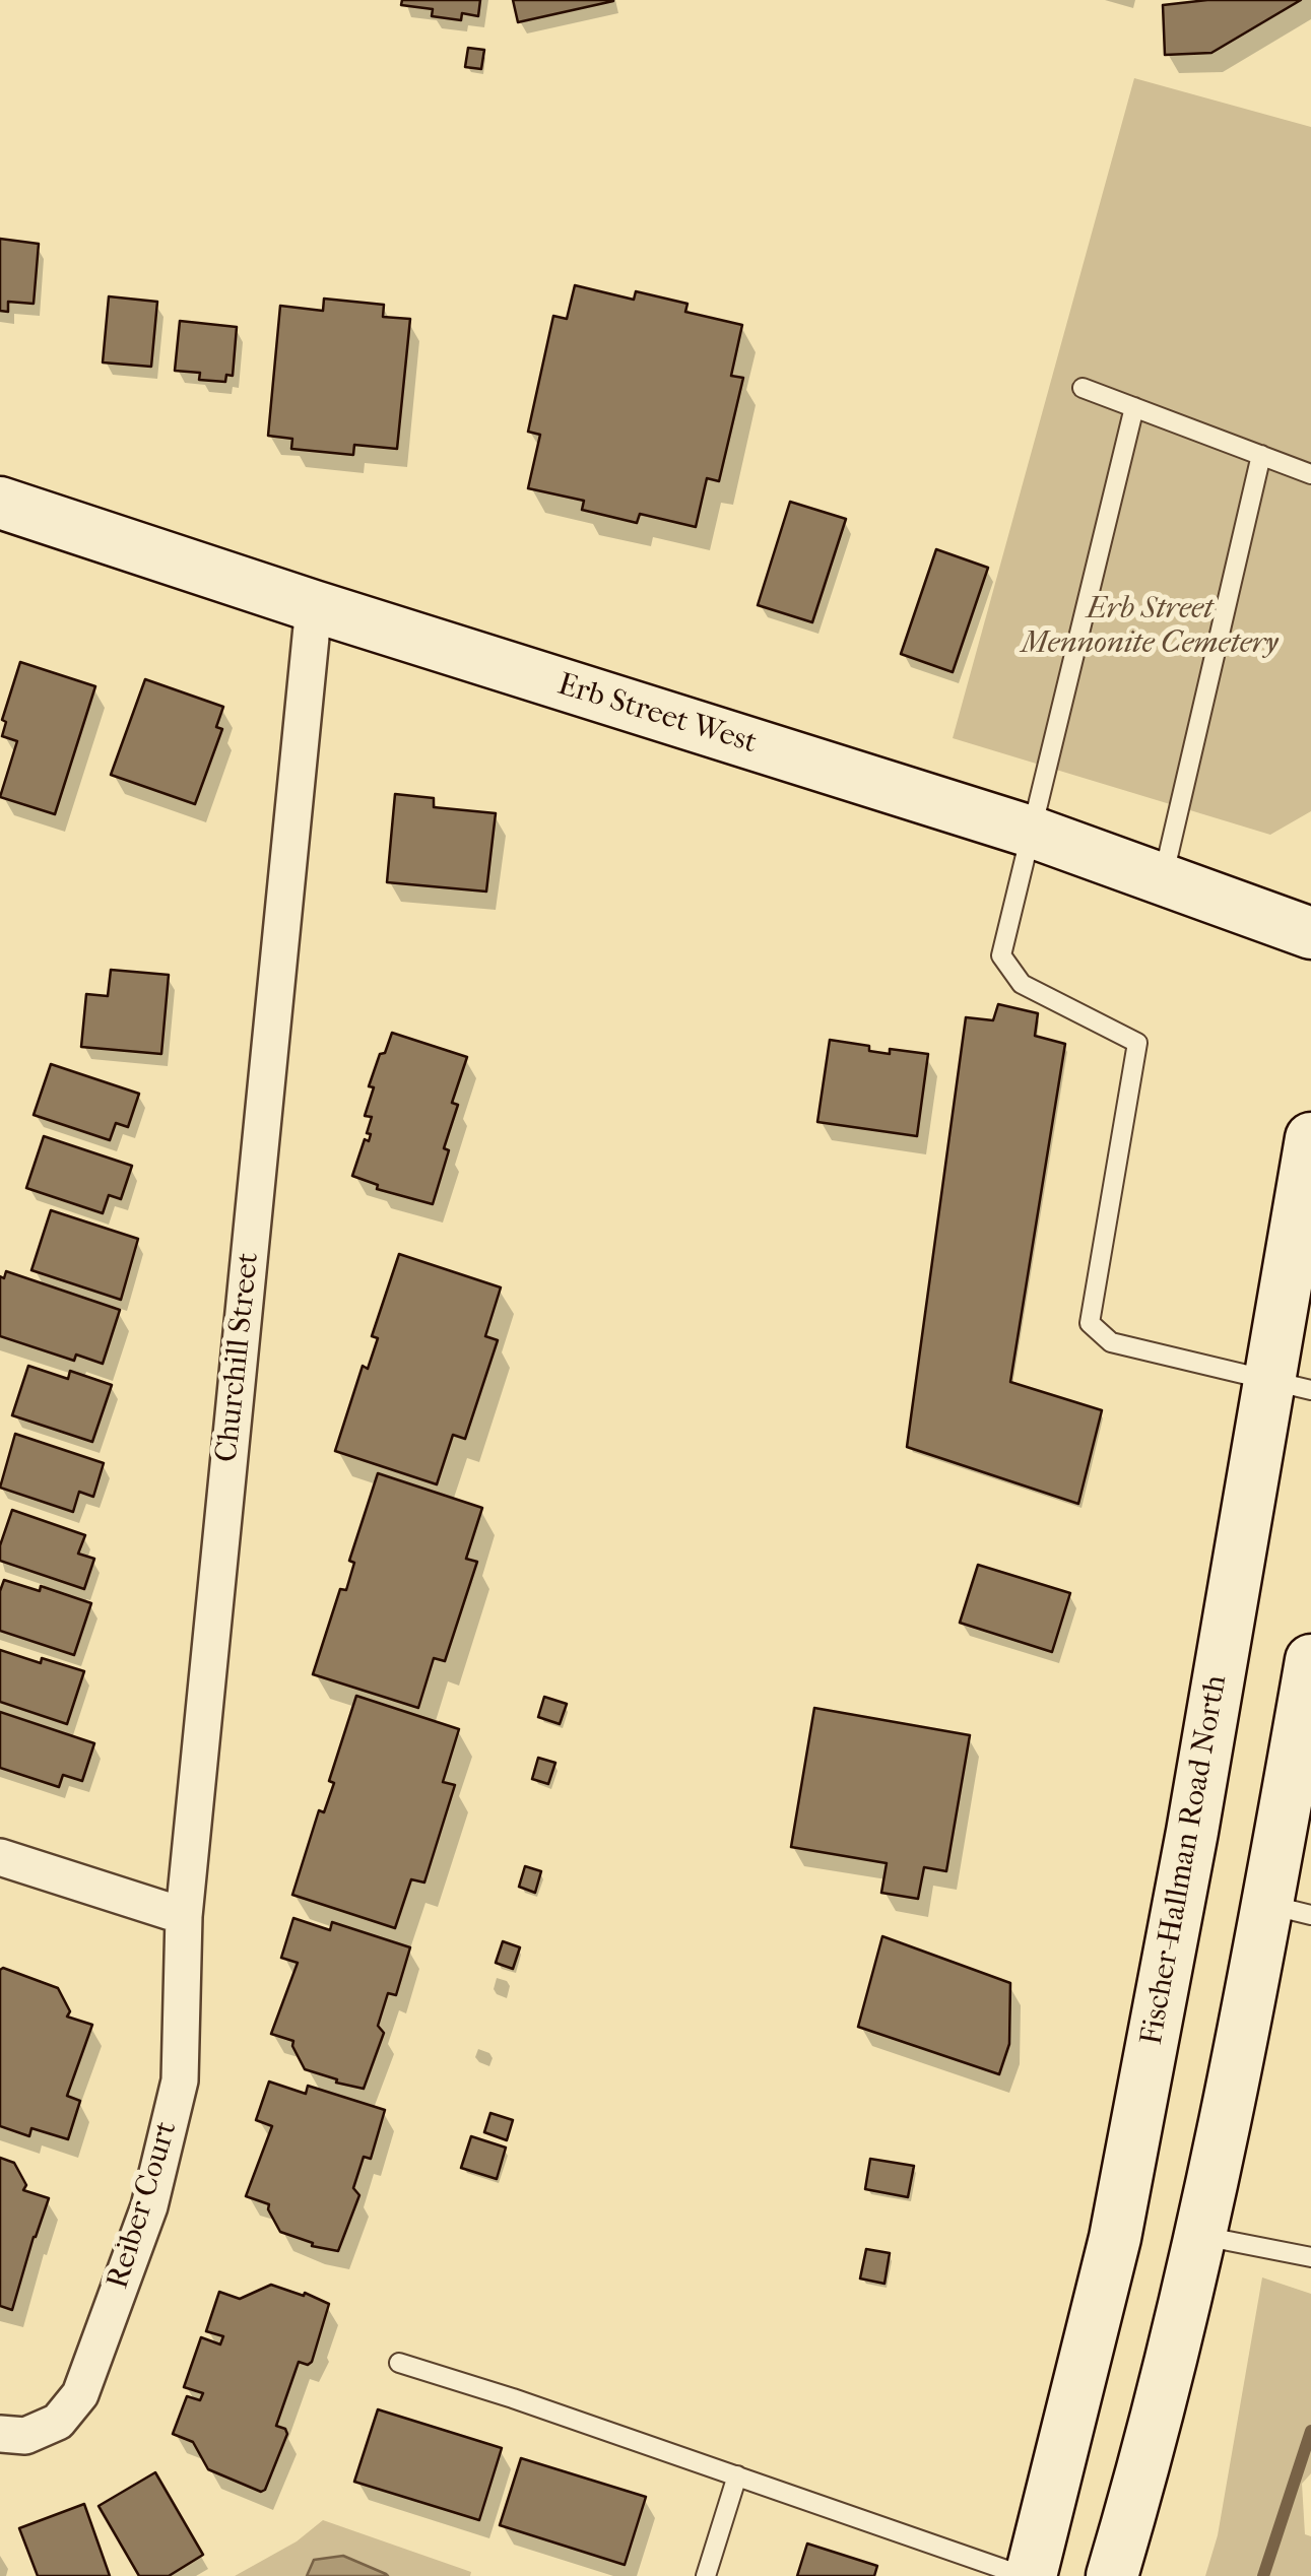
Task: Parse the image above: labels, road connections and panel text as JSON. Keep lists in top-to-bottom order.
{
  "streets": {
    "main road": ["Erb Street West", "Fischer-Hallman Road North"],
    "street": ["Churchill Street", "Reiber Court"]
  },
  "crossings": [
    ["Erb Street West", "Churchill Street"],
    ["Churchill Street", "Reiber Court"]
  ],
  "parks": ["Erb Street Mennonite Cemetery"]
}
